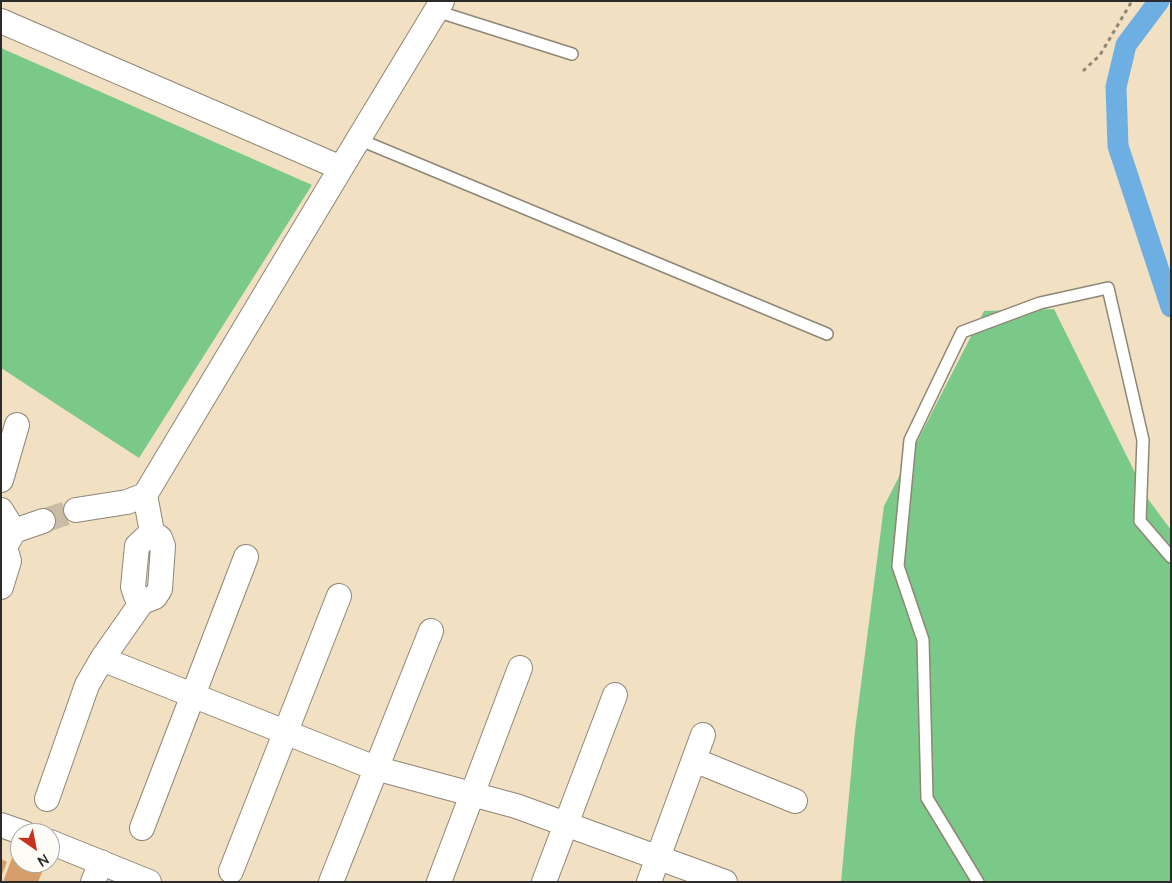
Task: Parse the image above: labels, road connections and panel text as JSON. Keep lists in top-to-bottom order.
{
  "north": "bottom right"
}
